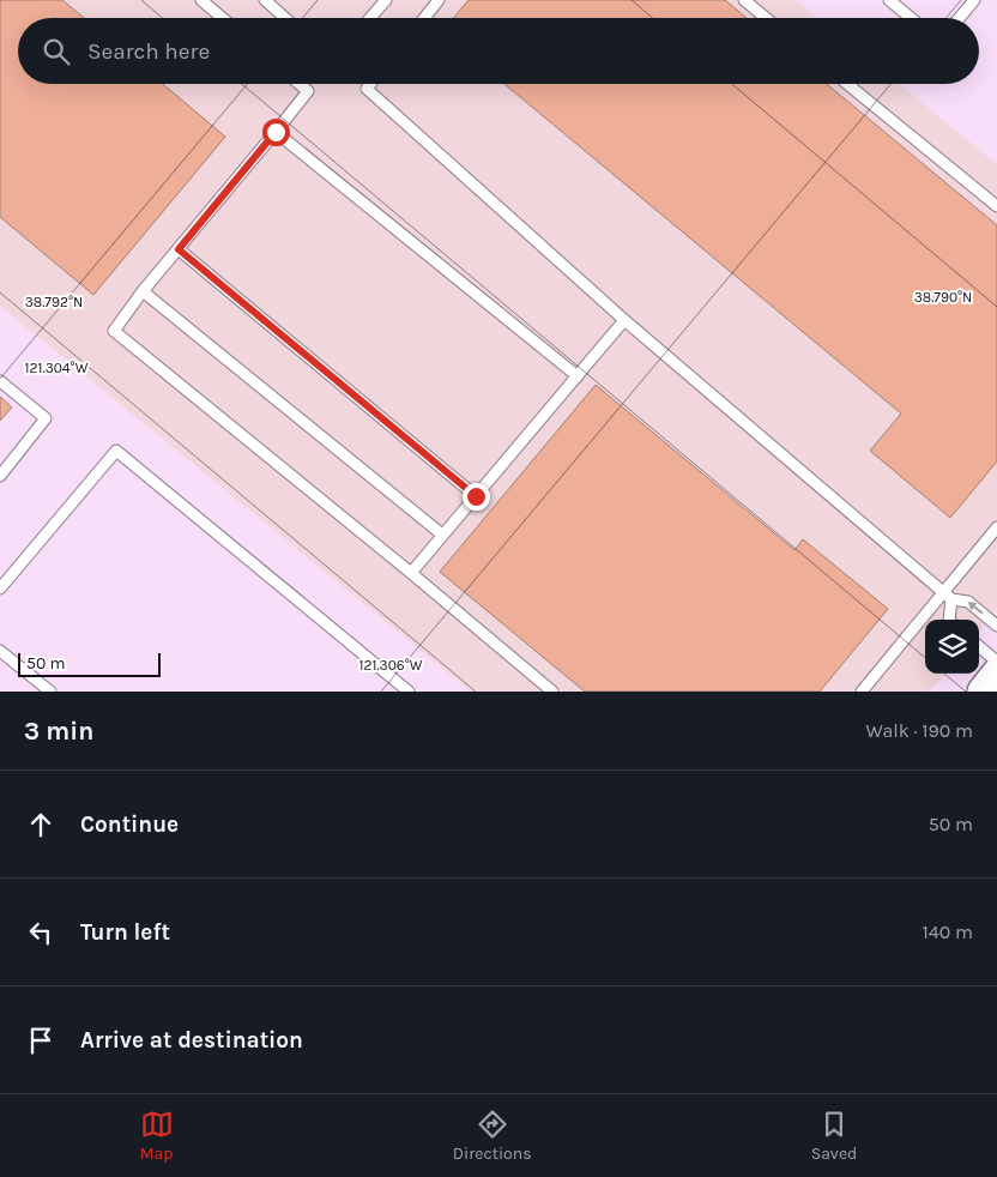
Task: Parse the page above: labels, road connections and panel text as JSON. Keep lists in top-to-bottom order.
{
  "scale_bar": "50 m",
  "page": {
    "search": "Search here",
    "scale": "50 m",
    "heading": ["3 min", "Walk · 190 m"],
    "list": [
      ["Continue", "50 m"],
      ["Turn left", "140 m"],
      "Arrive at destination"
    ],
    "nav": ["Map", "Directions", "Saved"]
  },
  "coordinates": [
    "38.790°N",
    "38.792°N",
    "121.304°W",
    "121.306°W"
  ]
}
